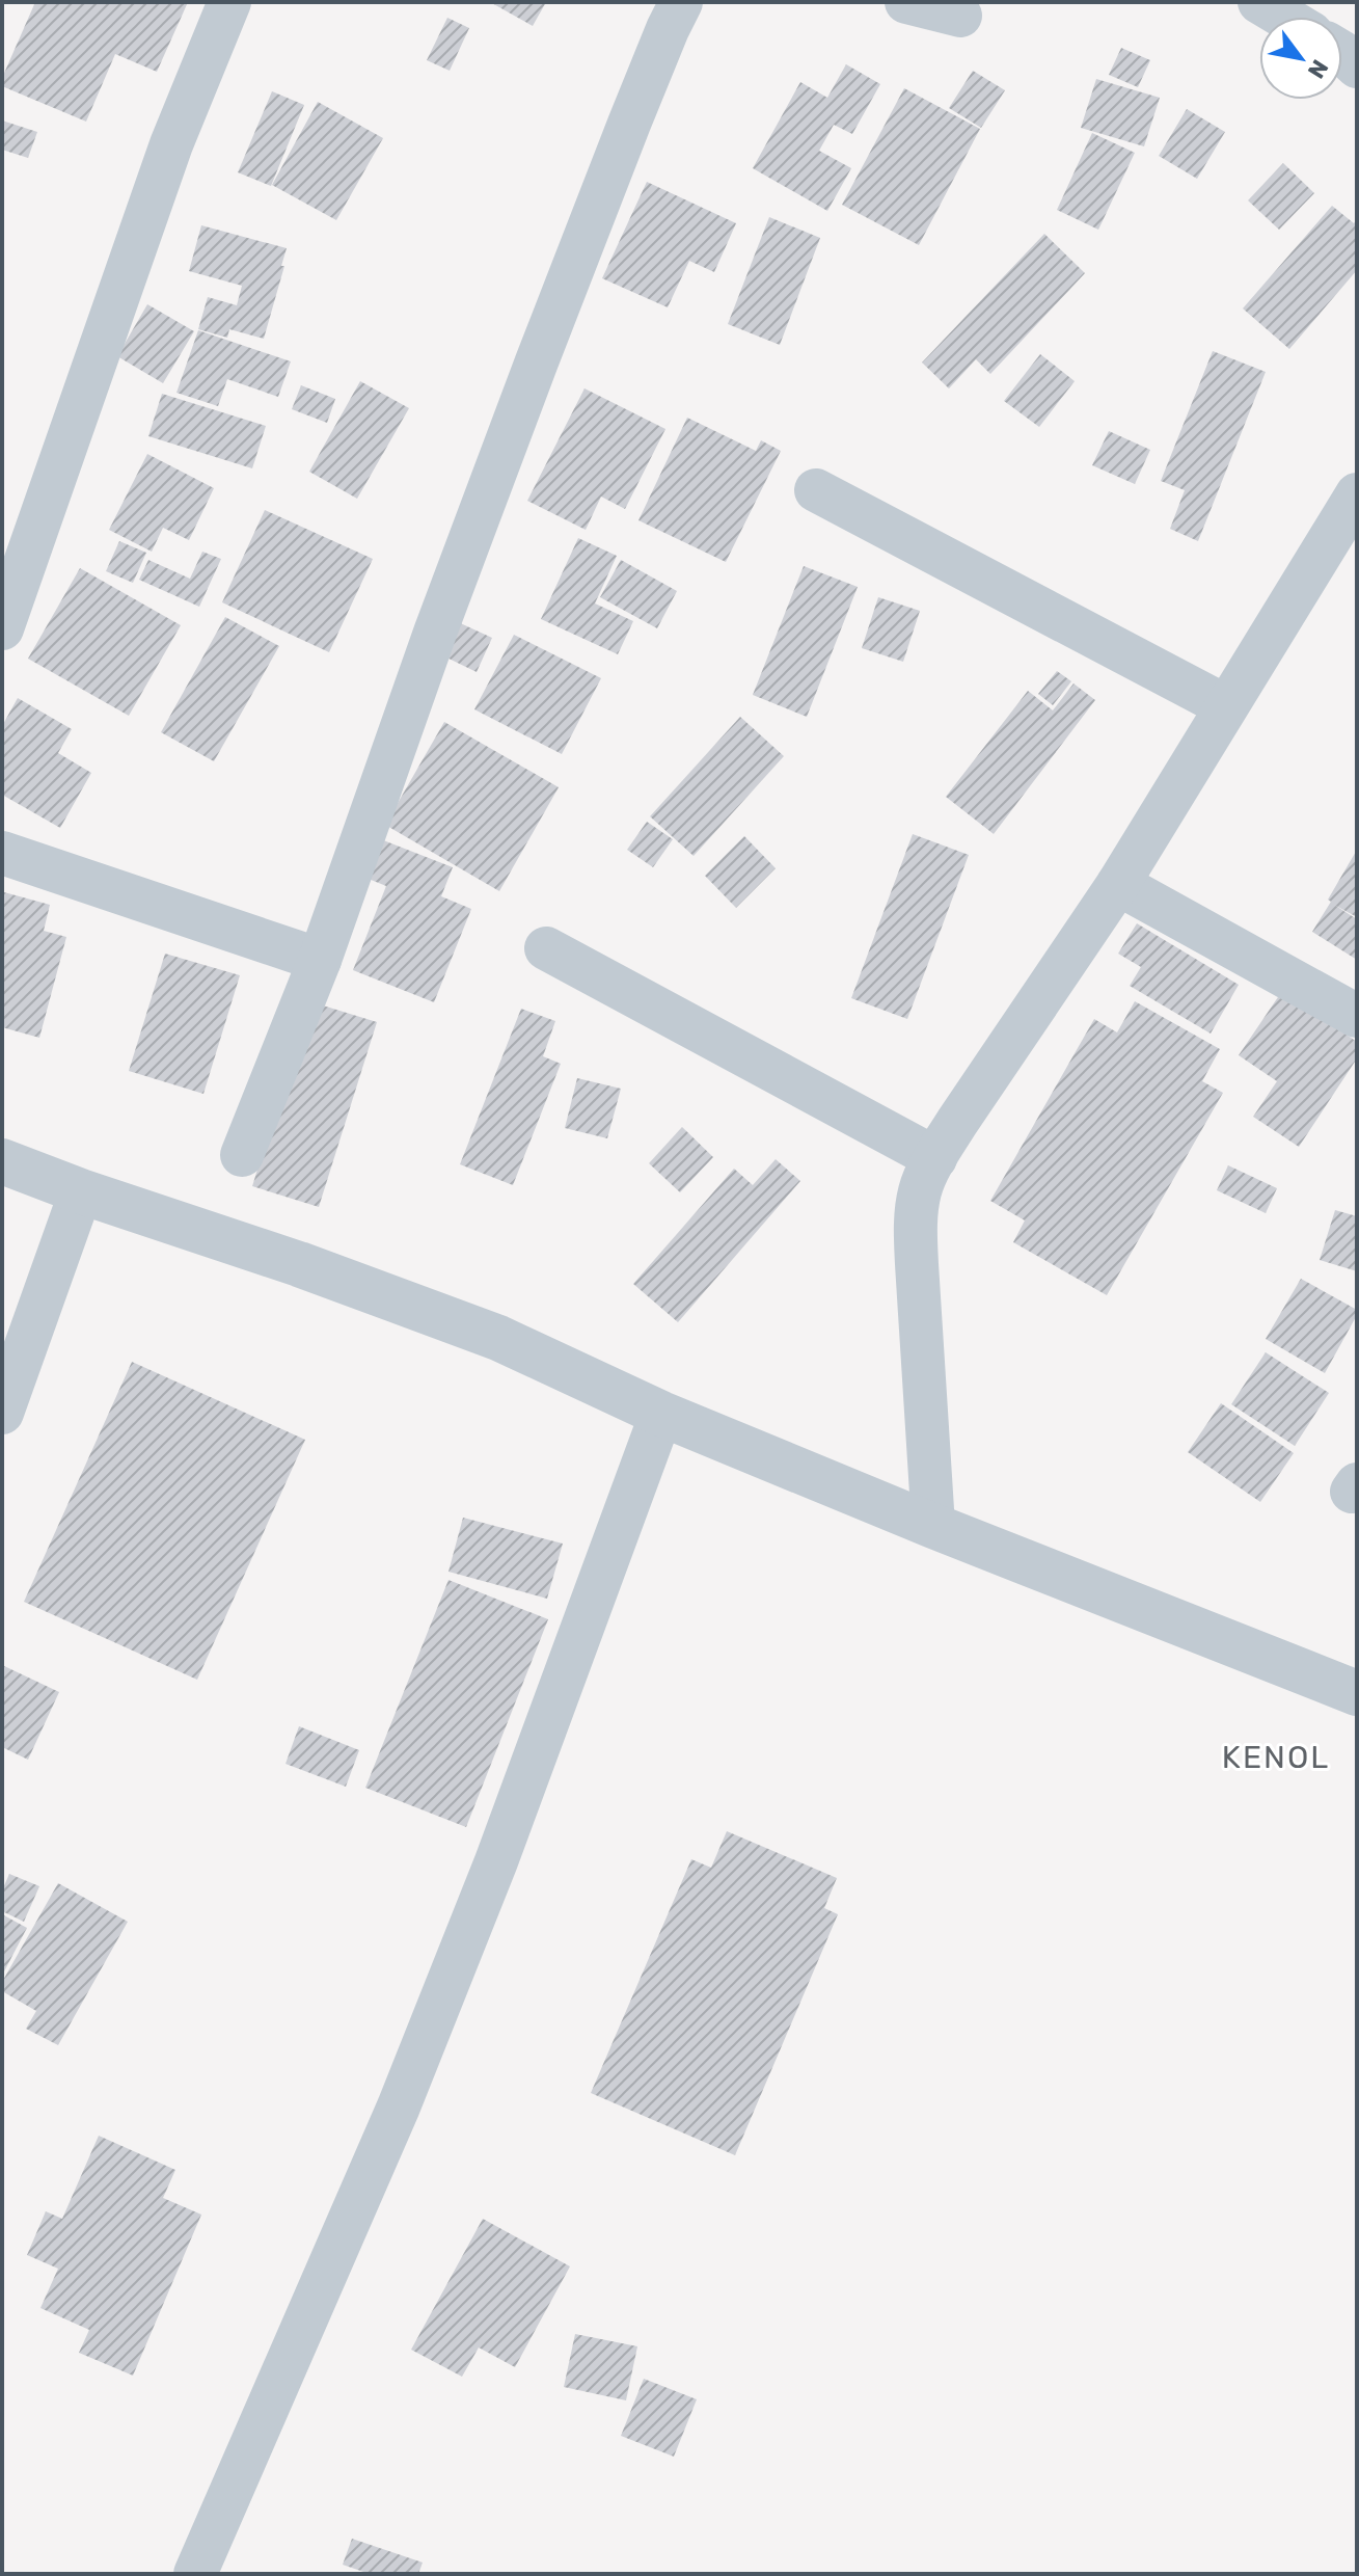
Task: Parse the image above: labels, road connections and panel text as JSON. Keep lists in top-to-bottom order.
{
  "districts": ["KENOL"],
  "north": "bottom right"
}
